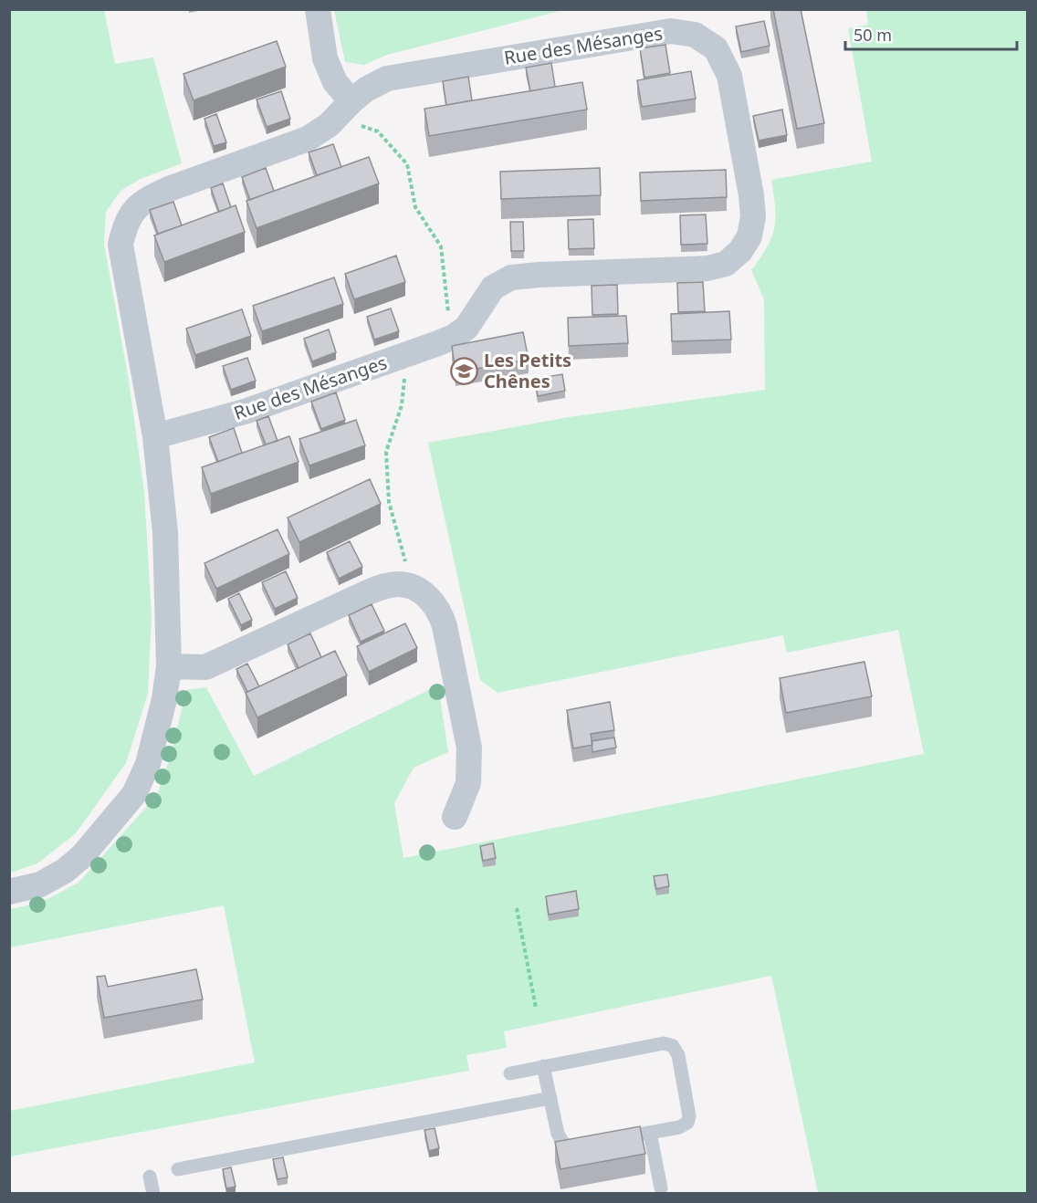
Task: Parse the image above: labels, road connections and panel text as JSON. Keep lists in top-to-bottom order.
{
  "streets": {
    "street": ["Rue des Mésanges"]
  },
  "places": {
    "school or university": ["Les Petits Chênes"]
  },
  "scale_bar": "50 m"
}
